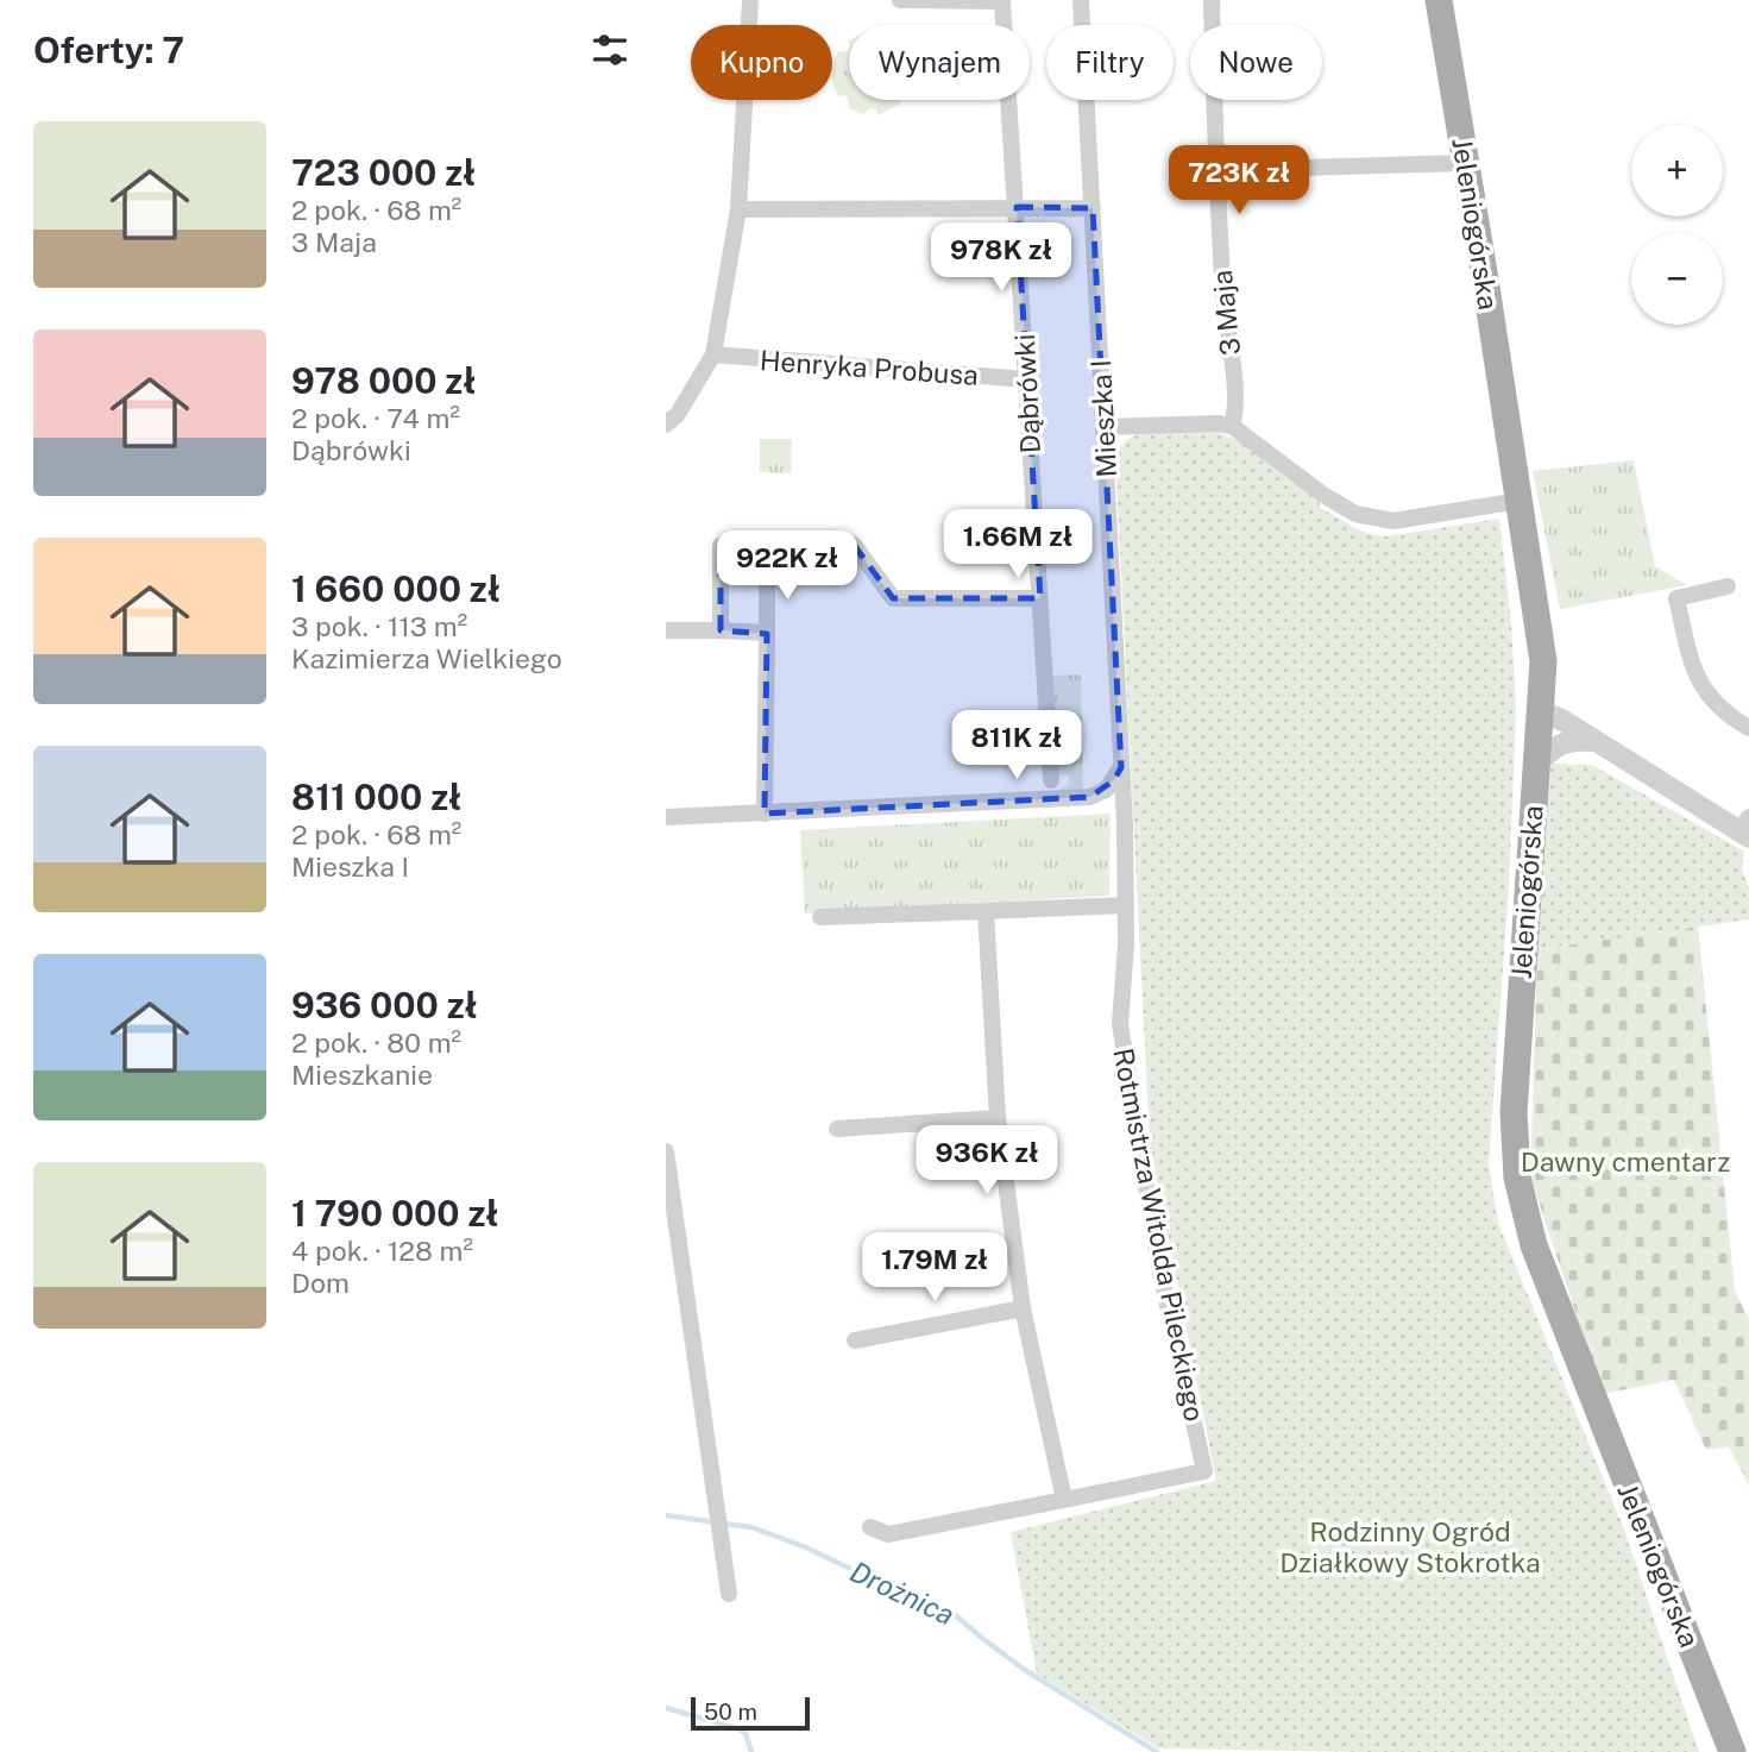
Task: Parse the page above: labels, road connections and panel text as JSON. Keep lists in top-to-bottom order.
{
  "streets": {
    "main road": ["Jeleniogórska"],
    "street": [
      "3 Maja",
      "Henryka Probusa",
      "Dąbrówki",
      "Mieszka I",
      "Rotmistrza Witolda Pileckiego"
    ]
  },
  "crossings": [
    ["Henryka Probusa", "Dąbrówki"],
    ["Mieszka I", "Rotmistrza Witolda Pileckiego"]
  ],
  "water": ["Drożnica"],
  "parks": ["Dawny cmentarz", "Rodzinny Ogród Działkowy Stokrotka"],
  "scale_bar": "50 m",
  "page": {
    "heading": "Oferty: 7",
    "chip": [
      "Kupno",
      "Wynajem",
      "Filtry",
      "Nowe"
    ],
    "list": [
      {
        "name": "723 000 zł",
        "note": "2 pok. · 68 m² · 3 Maja"
      },
      {
        "name": "978 000 zł",
        "note": "2 pok. · 74 m² · Dąbrówki"
      },
      {
        "name": "1 660 000 zł",
        "note": "3 pok. · 113 m² · Kazimierza Wielkiego"
      },
      {
        "name": "811 000 zł",
        "note": "2 pok. · 68 m² · Mieszka I"
      },
      {
        "name": "936 000 zł",
        "note": "2 pok. · 80 m² · Mieszkanie"
      },
      {
        "name": "1 790 000 zł",
        "note": "4 pok. · 128 m² · Dom"
      }
    ],
    "map_buttons": ["+", "−"],
    "price": [
      "723K zł",
      "978K zł",
      "1.66M zł",
      "922K zł",
      "811K zł",
      "936K zł",
      "1.79M zł"
    ],
    "scale": "50 m"
  }
}
